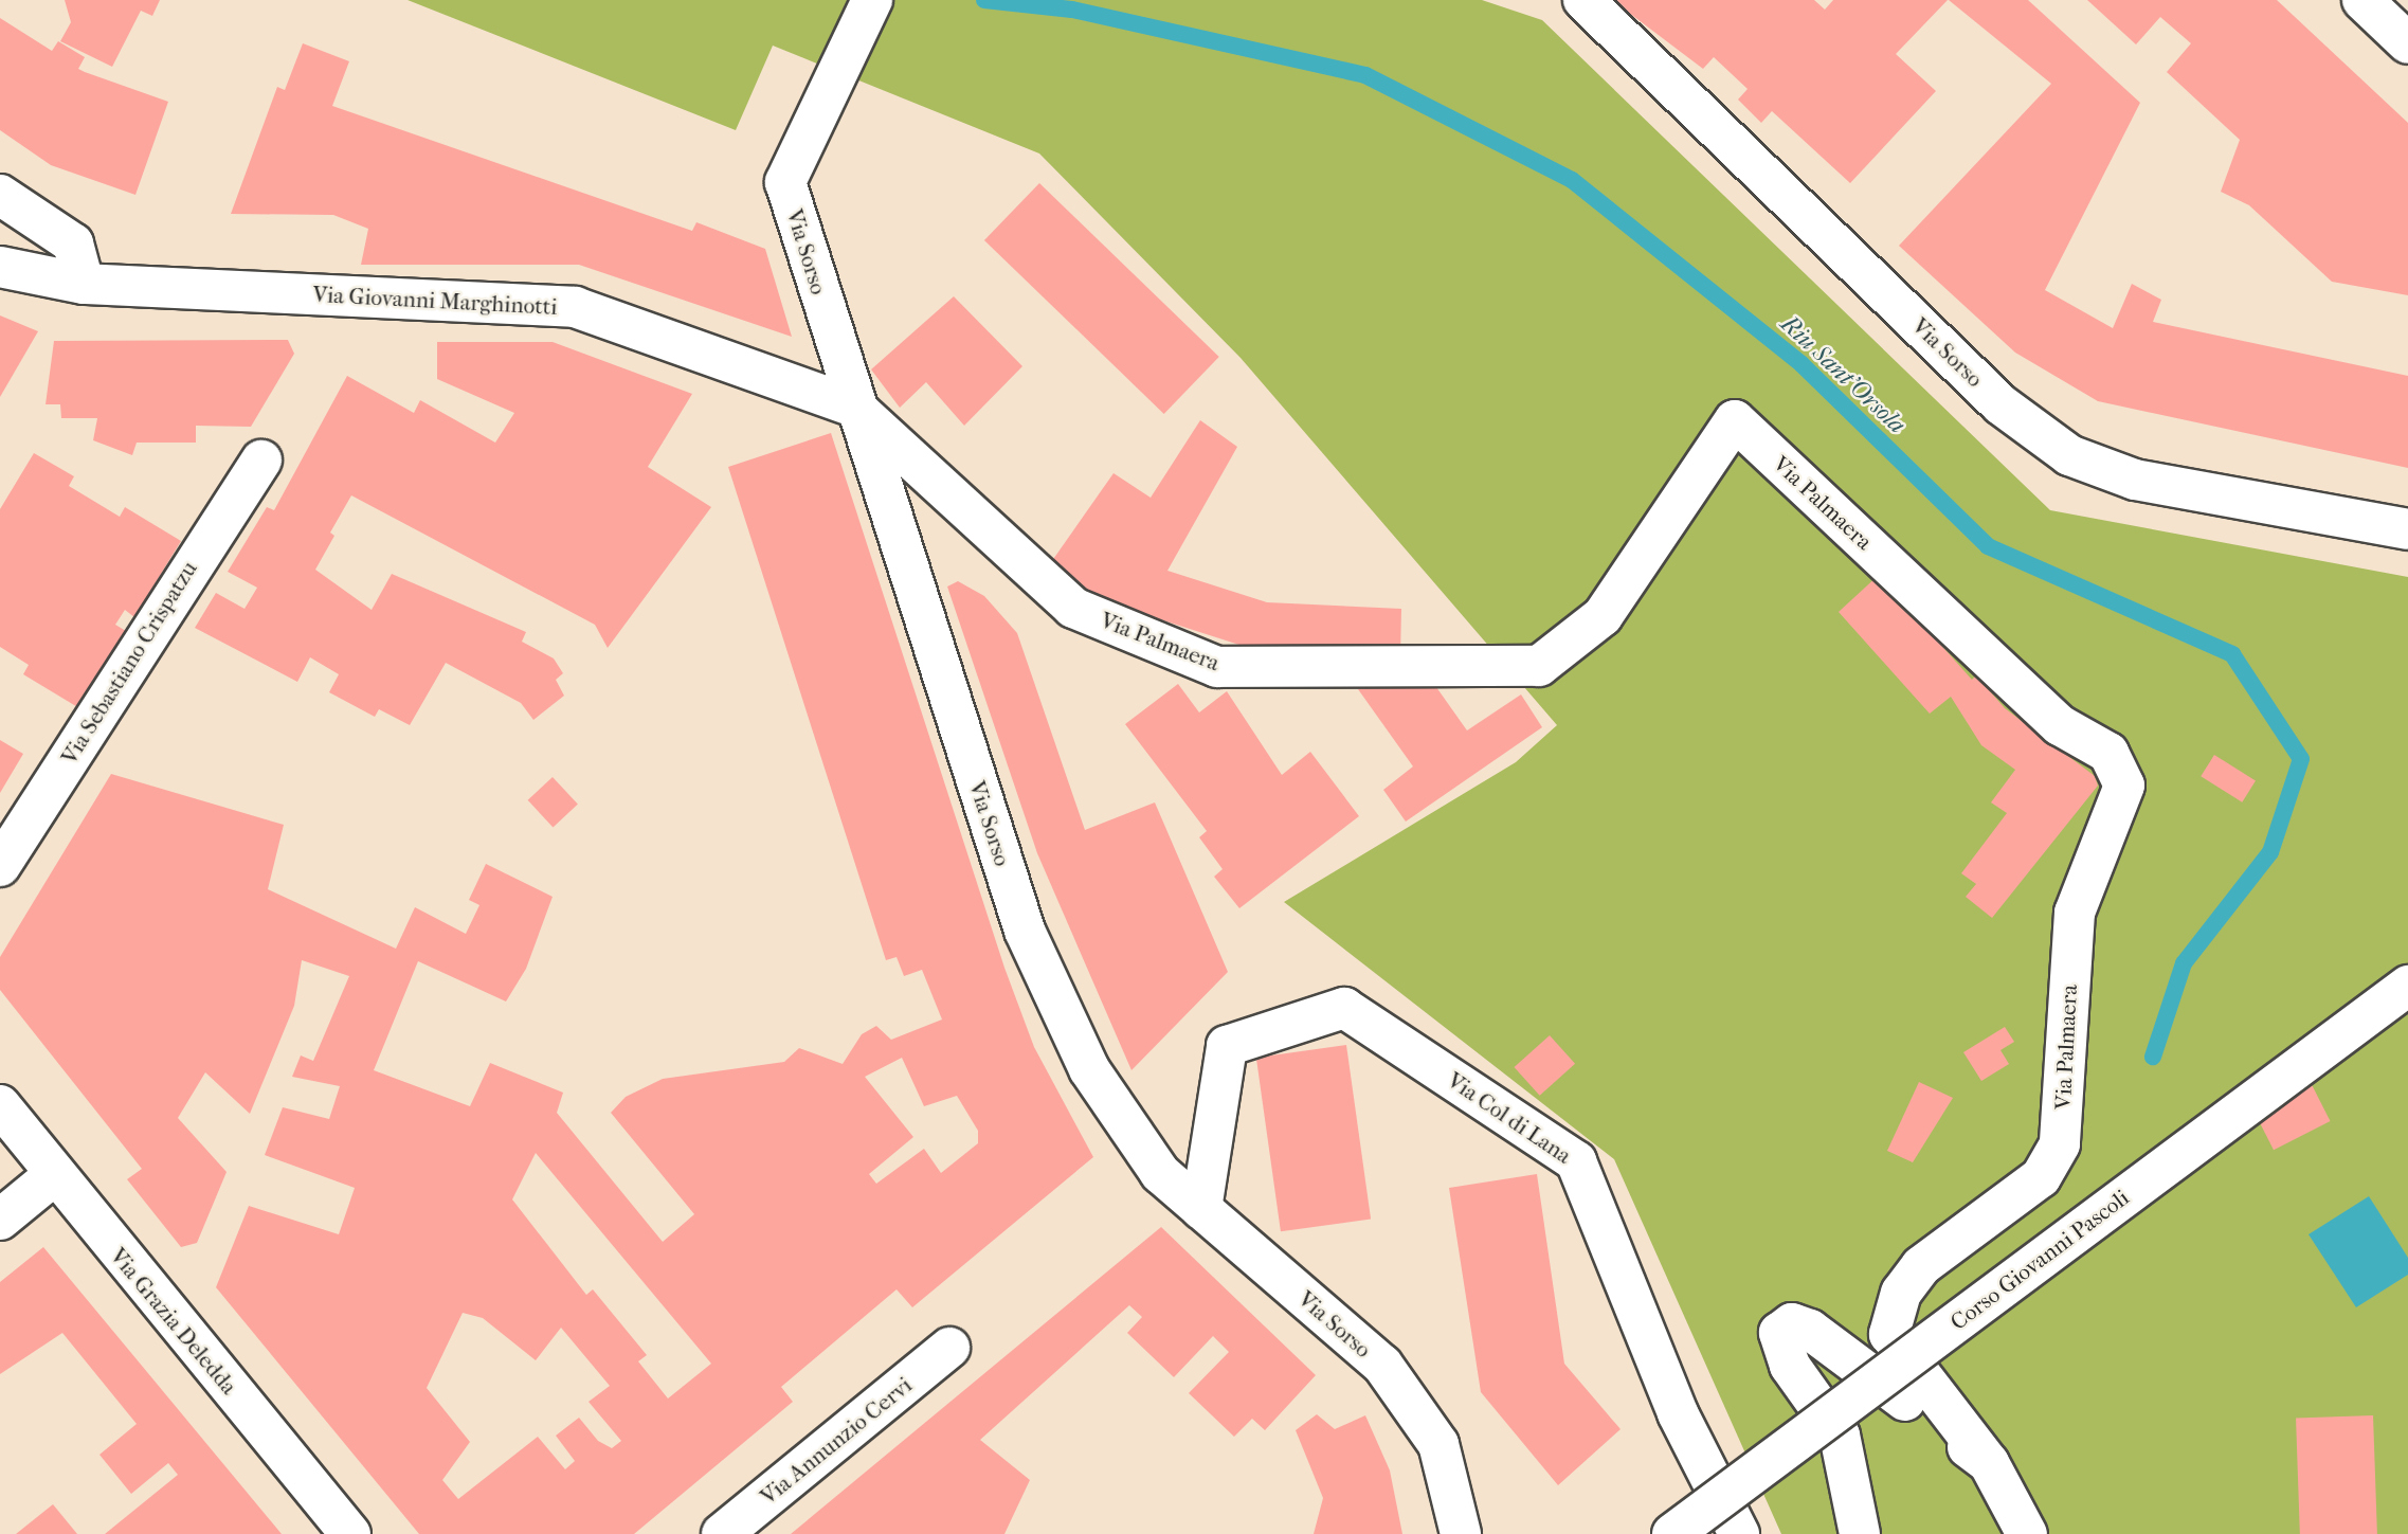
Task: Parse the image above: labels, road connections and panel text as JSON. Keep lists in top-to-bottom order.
{
  "streets": {
    "street": [
      "Via Sorso",
      "Via Giovanni Marghinotti",
      "Via Palmaera",
      "Via Sebastiano Crispatzu",
      "Via Col di Lana",
      "Corso Giovanni Pascoli",
      "Via Grazia Deledda",
      "Via Annunzio Cervi"
    ]
  },
  "crossings": [
    ["Via Sorso", "Via Giovanni Marghinotti"],
    ["Via Sorso", "Via Palmaera"],
    ["Via Sorso", "Via Col di Lana"],
    ["Via Giovanni Marghinotti", "Via Palmaera"]
  ],
  "water": ["Riu Sant'Orsola"]
}
